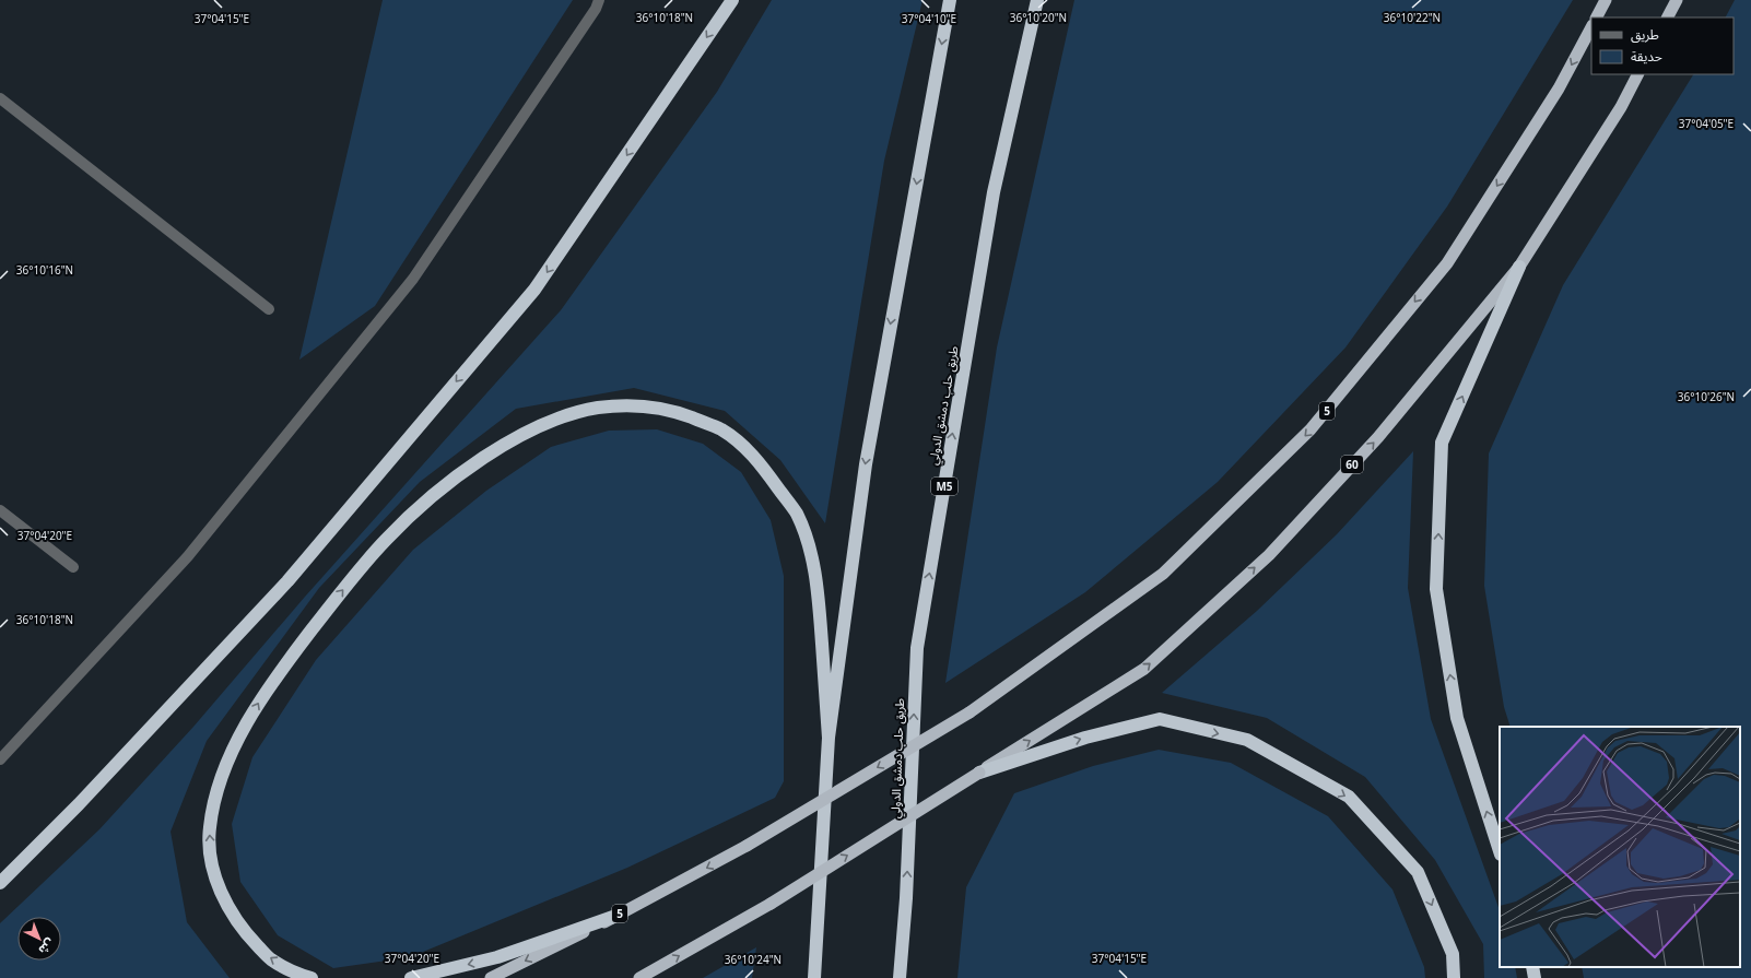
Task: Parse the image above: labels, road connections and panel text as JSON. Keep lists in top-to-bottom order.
{
  "streets": {
    "highway": [
      "طريق حلب دمشق الدولي",
      "5",
      "60",
      "M5"
    ]
  },
  "legend": ["طريق", "حديقة"],
  "north": "bottom right",
  "coordinates": [
    "36°10'18\"N",
    "36°10'20\"N",
    "36°10'22\"N",
    "37°04'15\"E",
    "37°04'10\"E",
    "37°04'05\"E",
    "36°10'16\"N",
    "36°10'26\"N",
    "37°04'20\"E",
    "36°10'24\"N"
  ]
}
